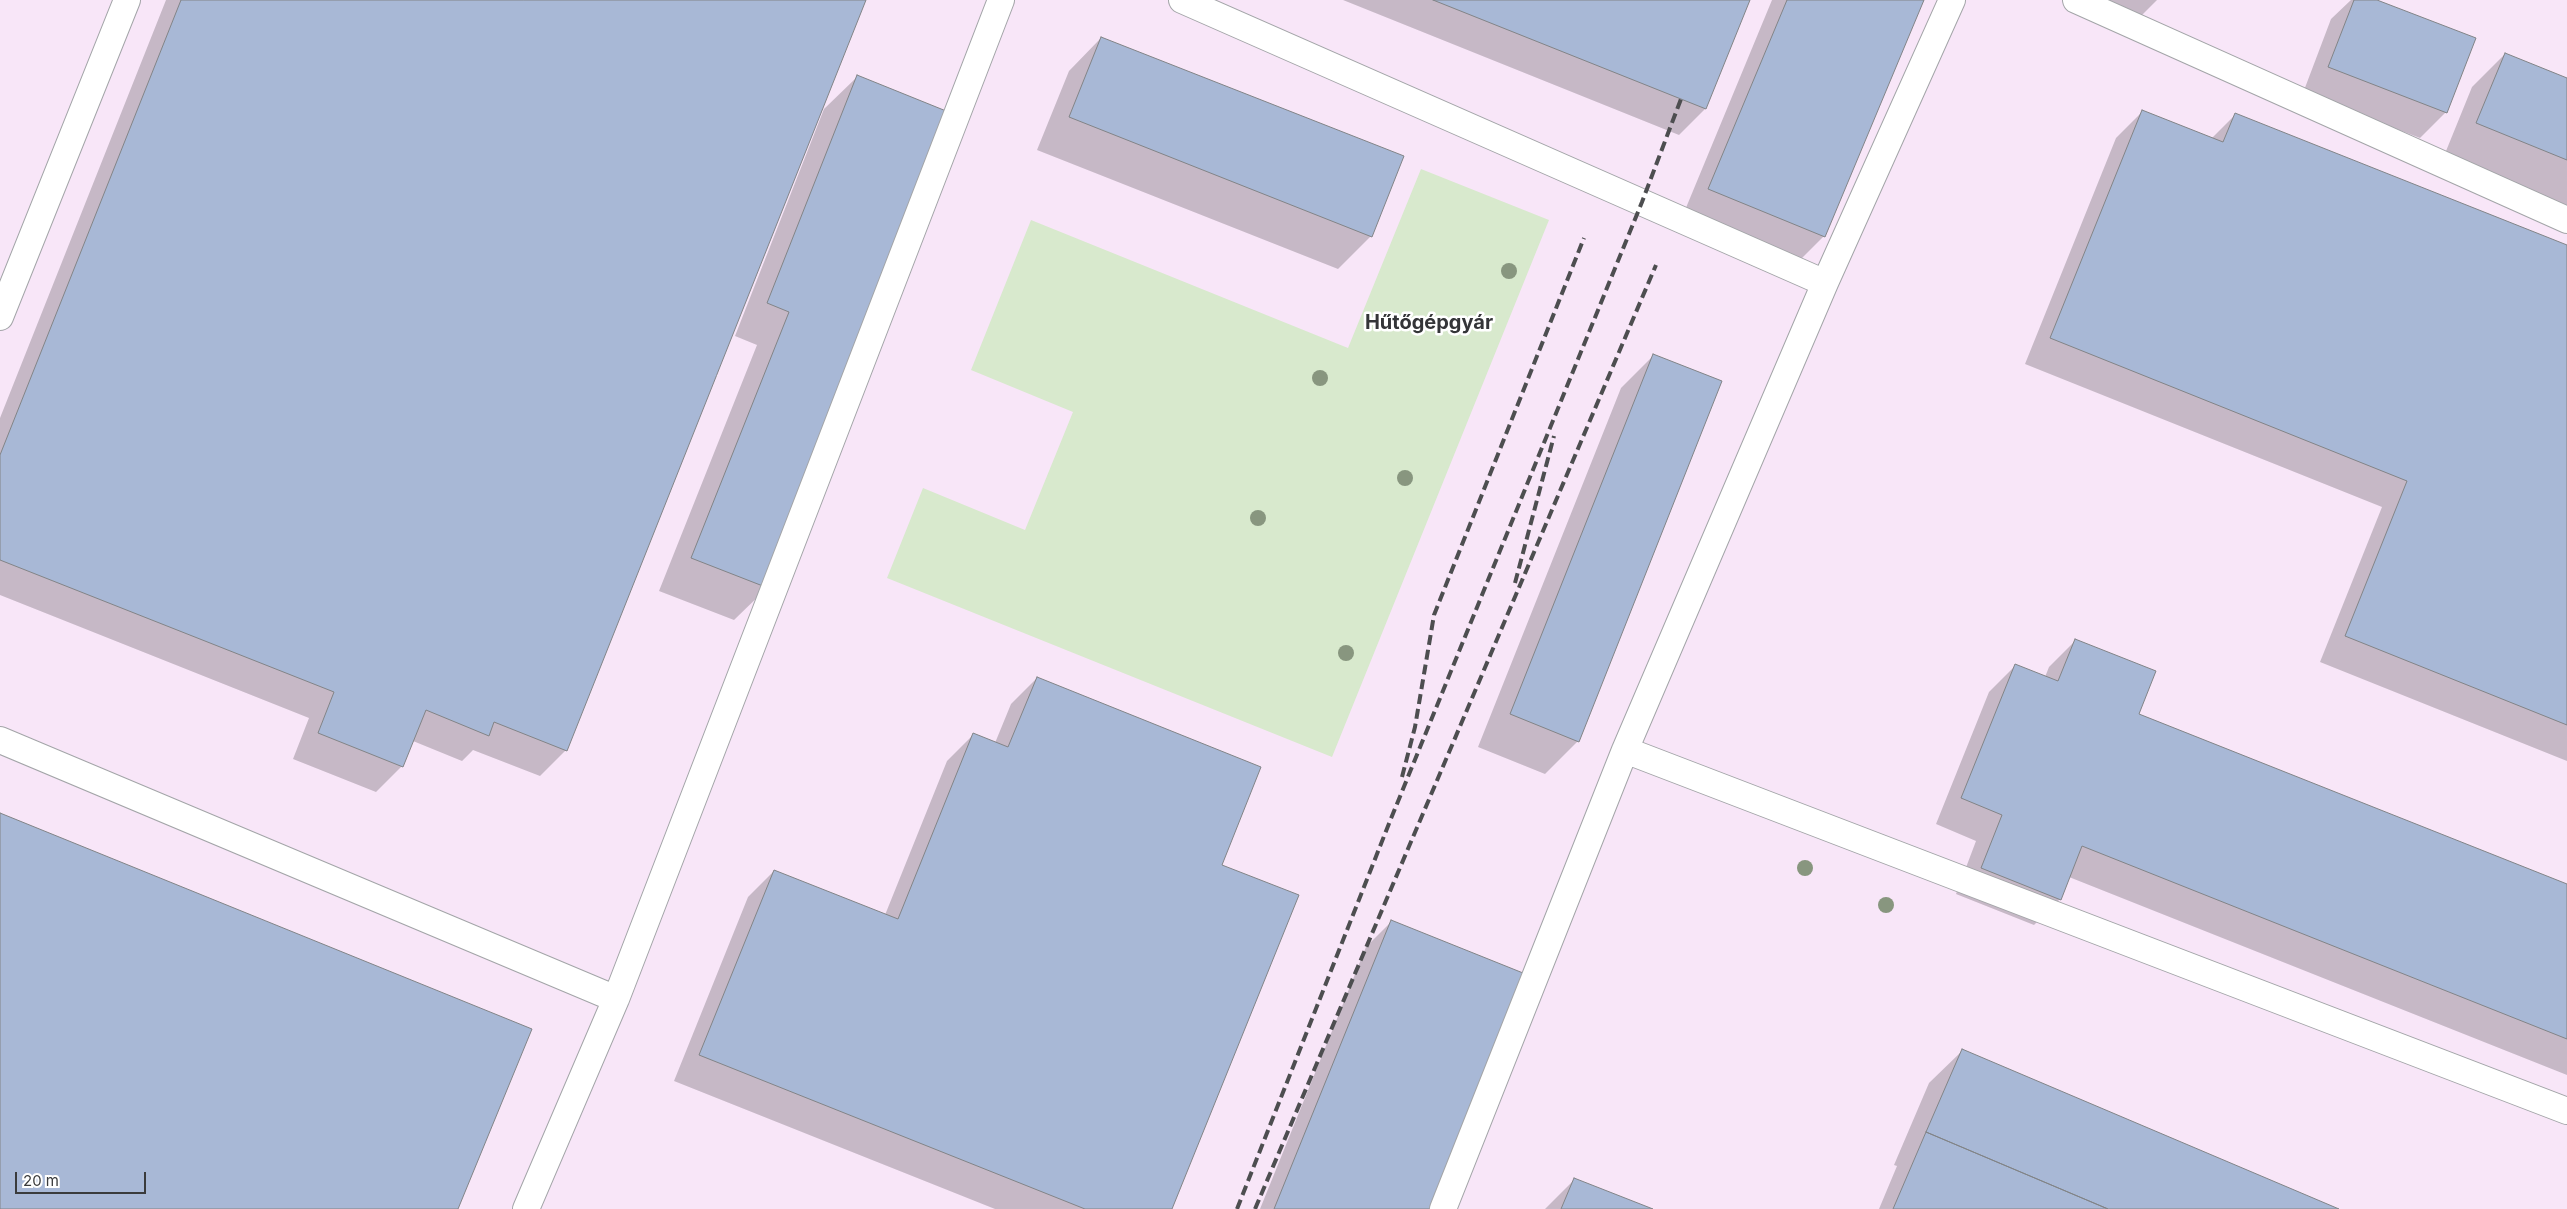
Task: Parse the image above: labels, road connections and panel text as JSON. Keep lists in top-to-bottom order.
{
  "districts": ["Hűtőgépgyár"],
  "scale_bar": "20 m"
}
